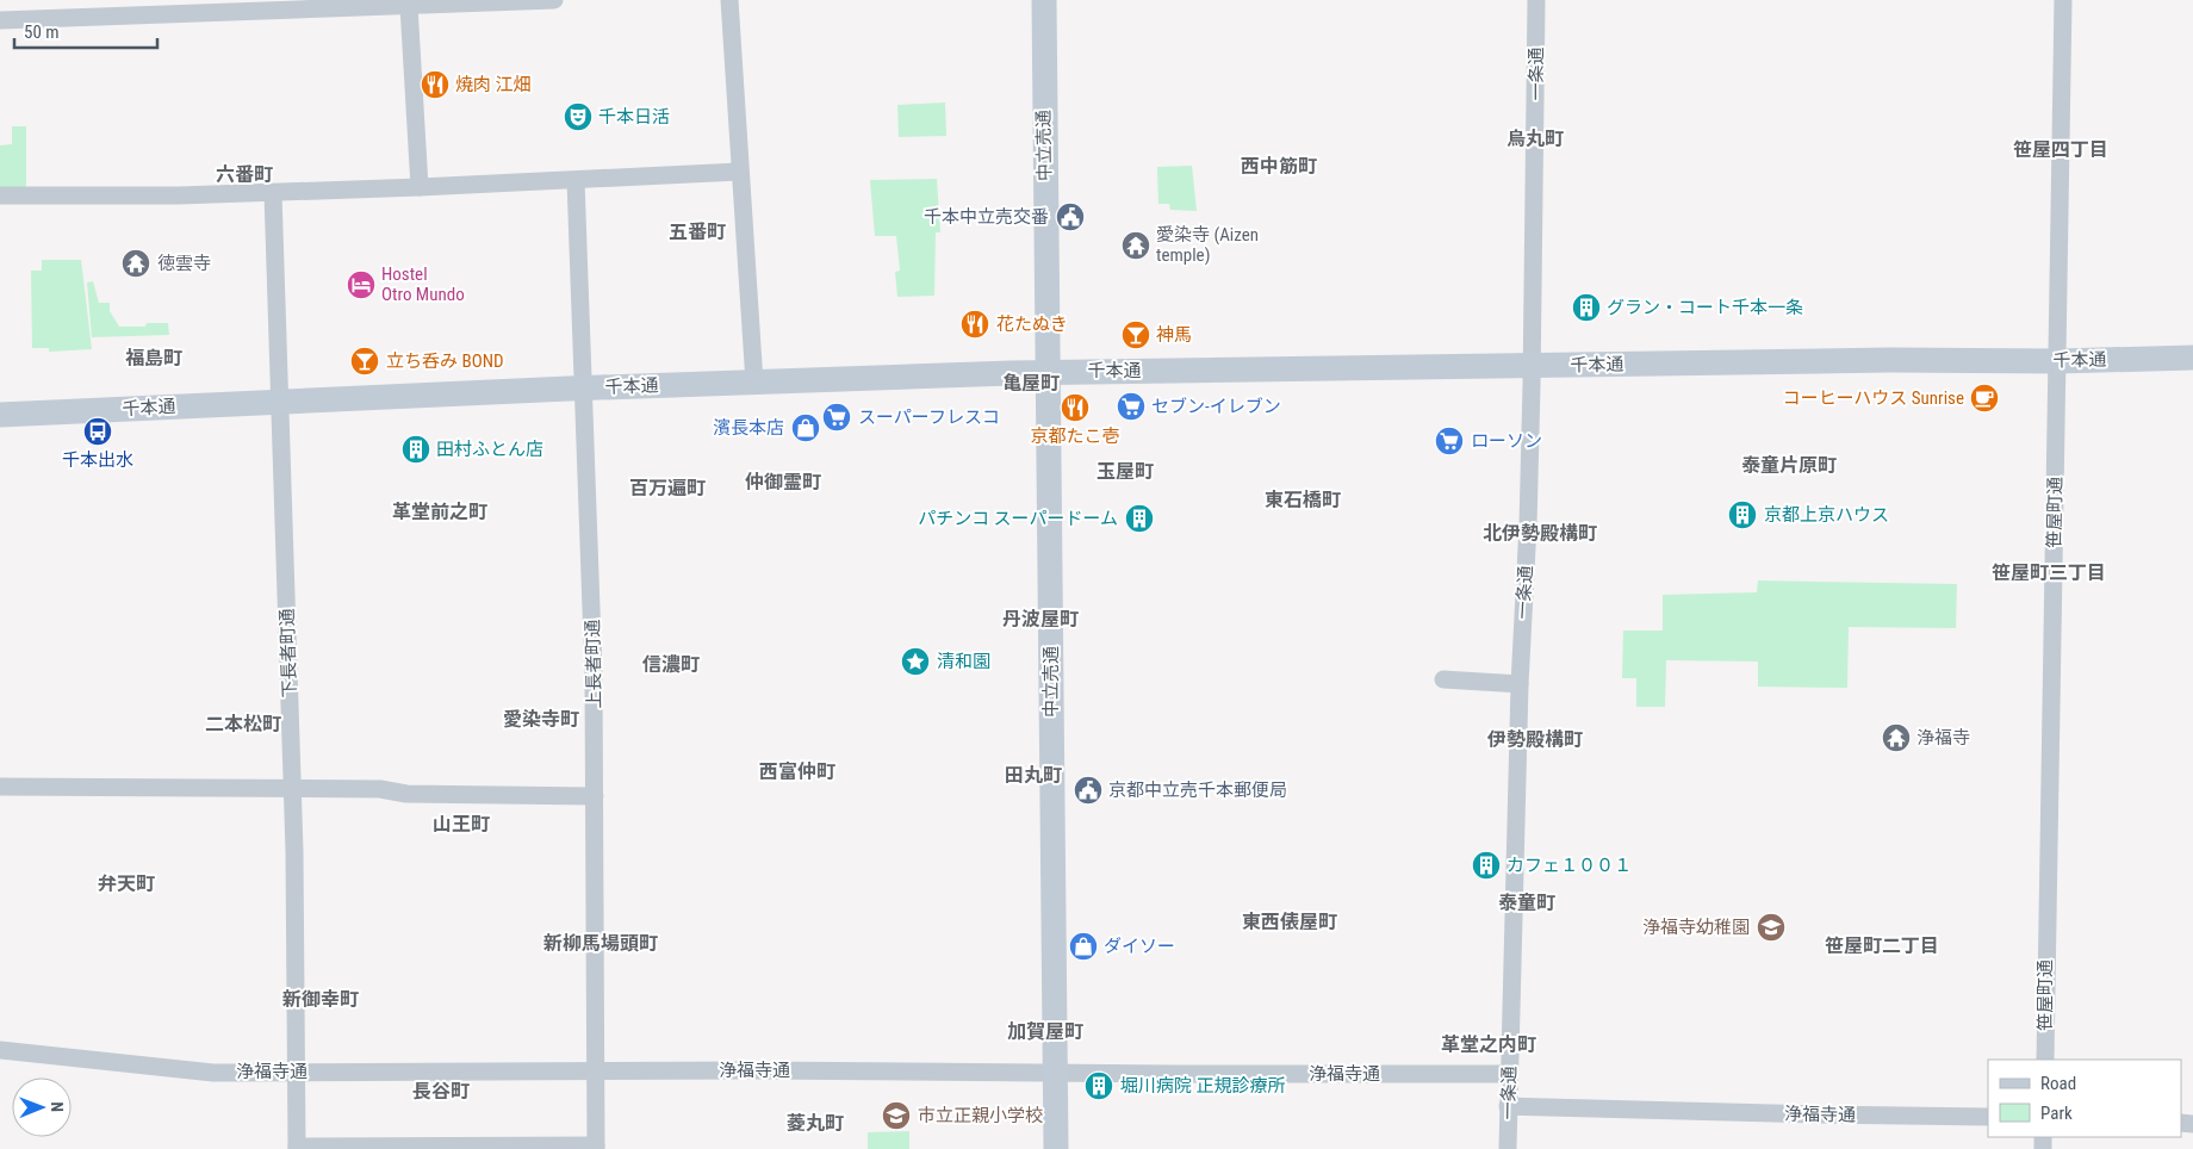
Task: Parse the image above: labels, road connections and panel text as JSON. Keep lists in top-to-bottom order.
{
  "streets": {
    "street": [
      "一条通",
      "中立売通",
      "千本通",
      "笹屋町通",
      "下長者町通",
      "上長者町通",
      "浄福寺通"
    ]
  },
  "crossings": [
    ["一条通", "千本通"],
    ["一条通", "浄福寺通"],
    ["中立売通", "千本通"],
    ["中立売通", "浄福寺通"],
    ["千本通", "笹屋町通"],
    ["千本通", "下長者町通"],
    ["千本通", "上長者町通"],
    ["下長者町通", "浄福寺通"],
    ["上長者町通", "浄福寺通"]
  ],
  "districts": [
    "烏丸町",
    "笹屋四丁目",
    "西中筋町",
    "六番町",
    "五番町",
    "福島町",
    "亀屋町",
    "泰童片原町",
    "玉屋町",
    "仲御霊町",
    "百万遍町",
    "東石橋町",
    "革堂前之町",
    "北伊勢殿構町",
    "笹屋町三丁目",
    "丹波屋町",
    "信濃町",
    "愛染寺町",
    "二本松町",
    "伊勢殿構町",
    "西富仲町",
    "田丸町",
    "山王町",
    "弁天町",
    "泰童町",
    "東西俵屋町",
    "新柳馬場頭町",
    "笹屋町二丁目",
    "新御幸町",
    "加賀屋町",
    "革堂之内町",
    "長谷町",
    "菱丸町"
  ],
  "places": {
    "restaurant": ["焼肉 江畑", "花たぬき", "京都たこ壱"],
    "theatre": ["千本日活"],
    "public building": ["千本中立売交番", "京都中立売千本郵便局"],
    "temple": ["愛染寺 (Aizen temple)", "徳雲寺", "浄福寺"],
    "hotel": ["Hostel Otro Mundo"],
    "building": [
      "グラン・コート千本一条",
      "田村ふとん店",
      "京都上京ハウス",
      "パチンコ スーパードーム",
      "カフェ１００１",
      "堀川病院 正規診療所"
    ],
    "bar": ["神馬", "立ち呑み BOND"],
    "cafe": ["コーヒーハウス Sunrise"],
    "supermarket": ["セブン-イレブン", "スーパーフレスコ", "ローソン"],
    "shop": ["濱長本店", "ダイソー"],
    "bus stop": ["千本出水"],
    "place": ["清和園"],
    "school or university": ["浄福寺幼稚園", "市立正親小学校"]
  },
  "legend": ["Road", "Park"],
  "scale_bar": "50 m",
  "north": "right"
}
